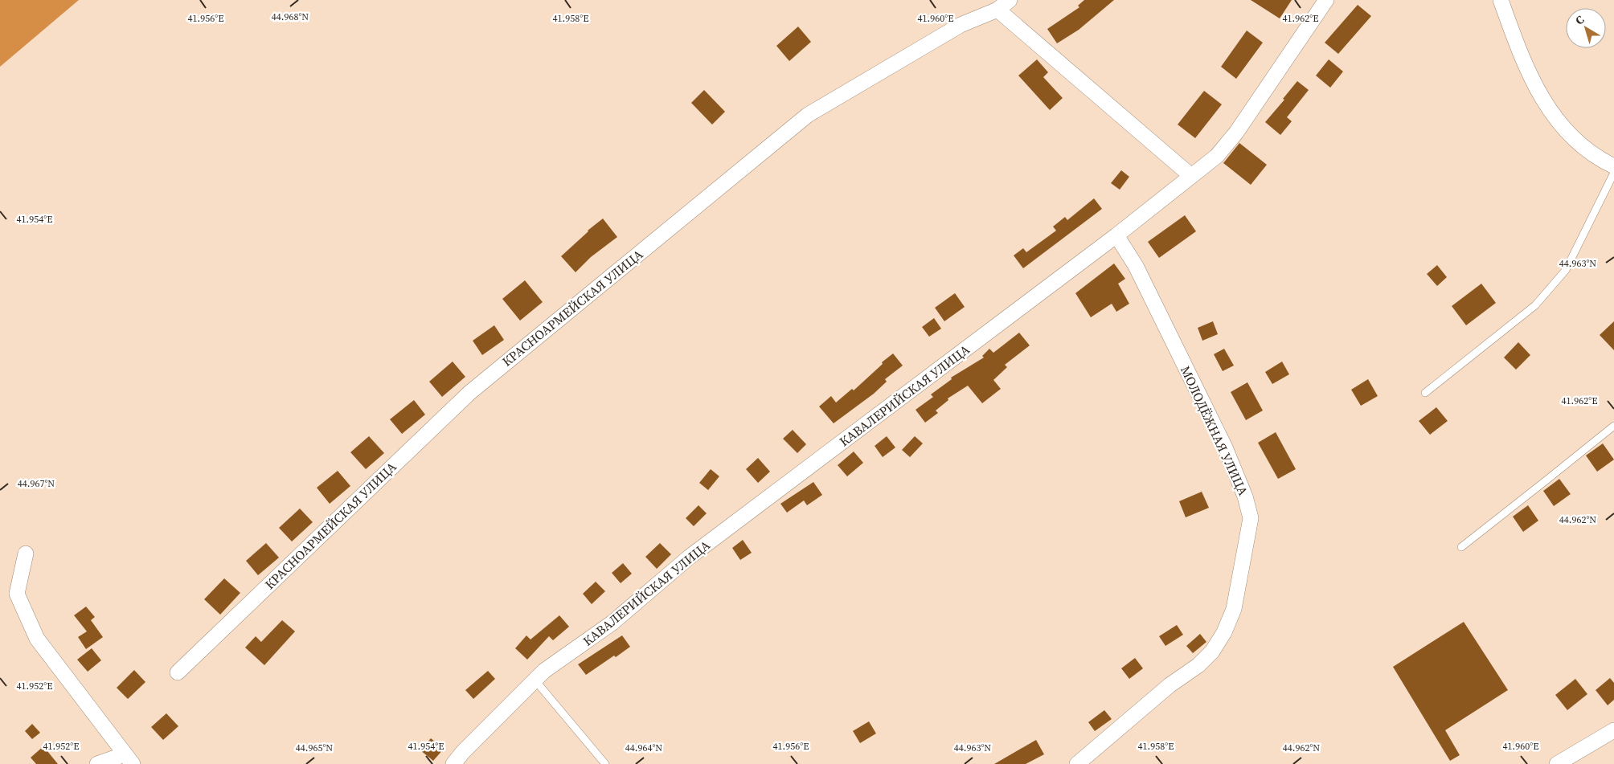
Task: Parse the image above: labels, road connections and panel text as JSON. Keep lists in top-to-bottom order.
{
  "streets": {
    "street": ["КРАСНОАРМЕЙСКАЯ УЛИЦА", "КАВАЛЕРИЙСКАЯ УЛИЦА", "МОЛОДЁЖНАЯ УЛИЦА"]
  },
  "crossings": [
    ["КАВАЛЕРИЙСКАЯ УЛИЦА", "МОЛОДЁЖНАЯ УЛИЦА"]
  ],
  "north": "top left",
  "coordinates": [
    "44.968°N",
    "41.956°E",
    "41.958°E",
    "41.960°E",
    "41.962°E",
    "41.954°E",
    "44.963°N",
    "44.967°N",
    "44.962°N",
    "41.952°E",
    "44.965°N",
    "44.964°N"
  ]
}
